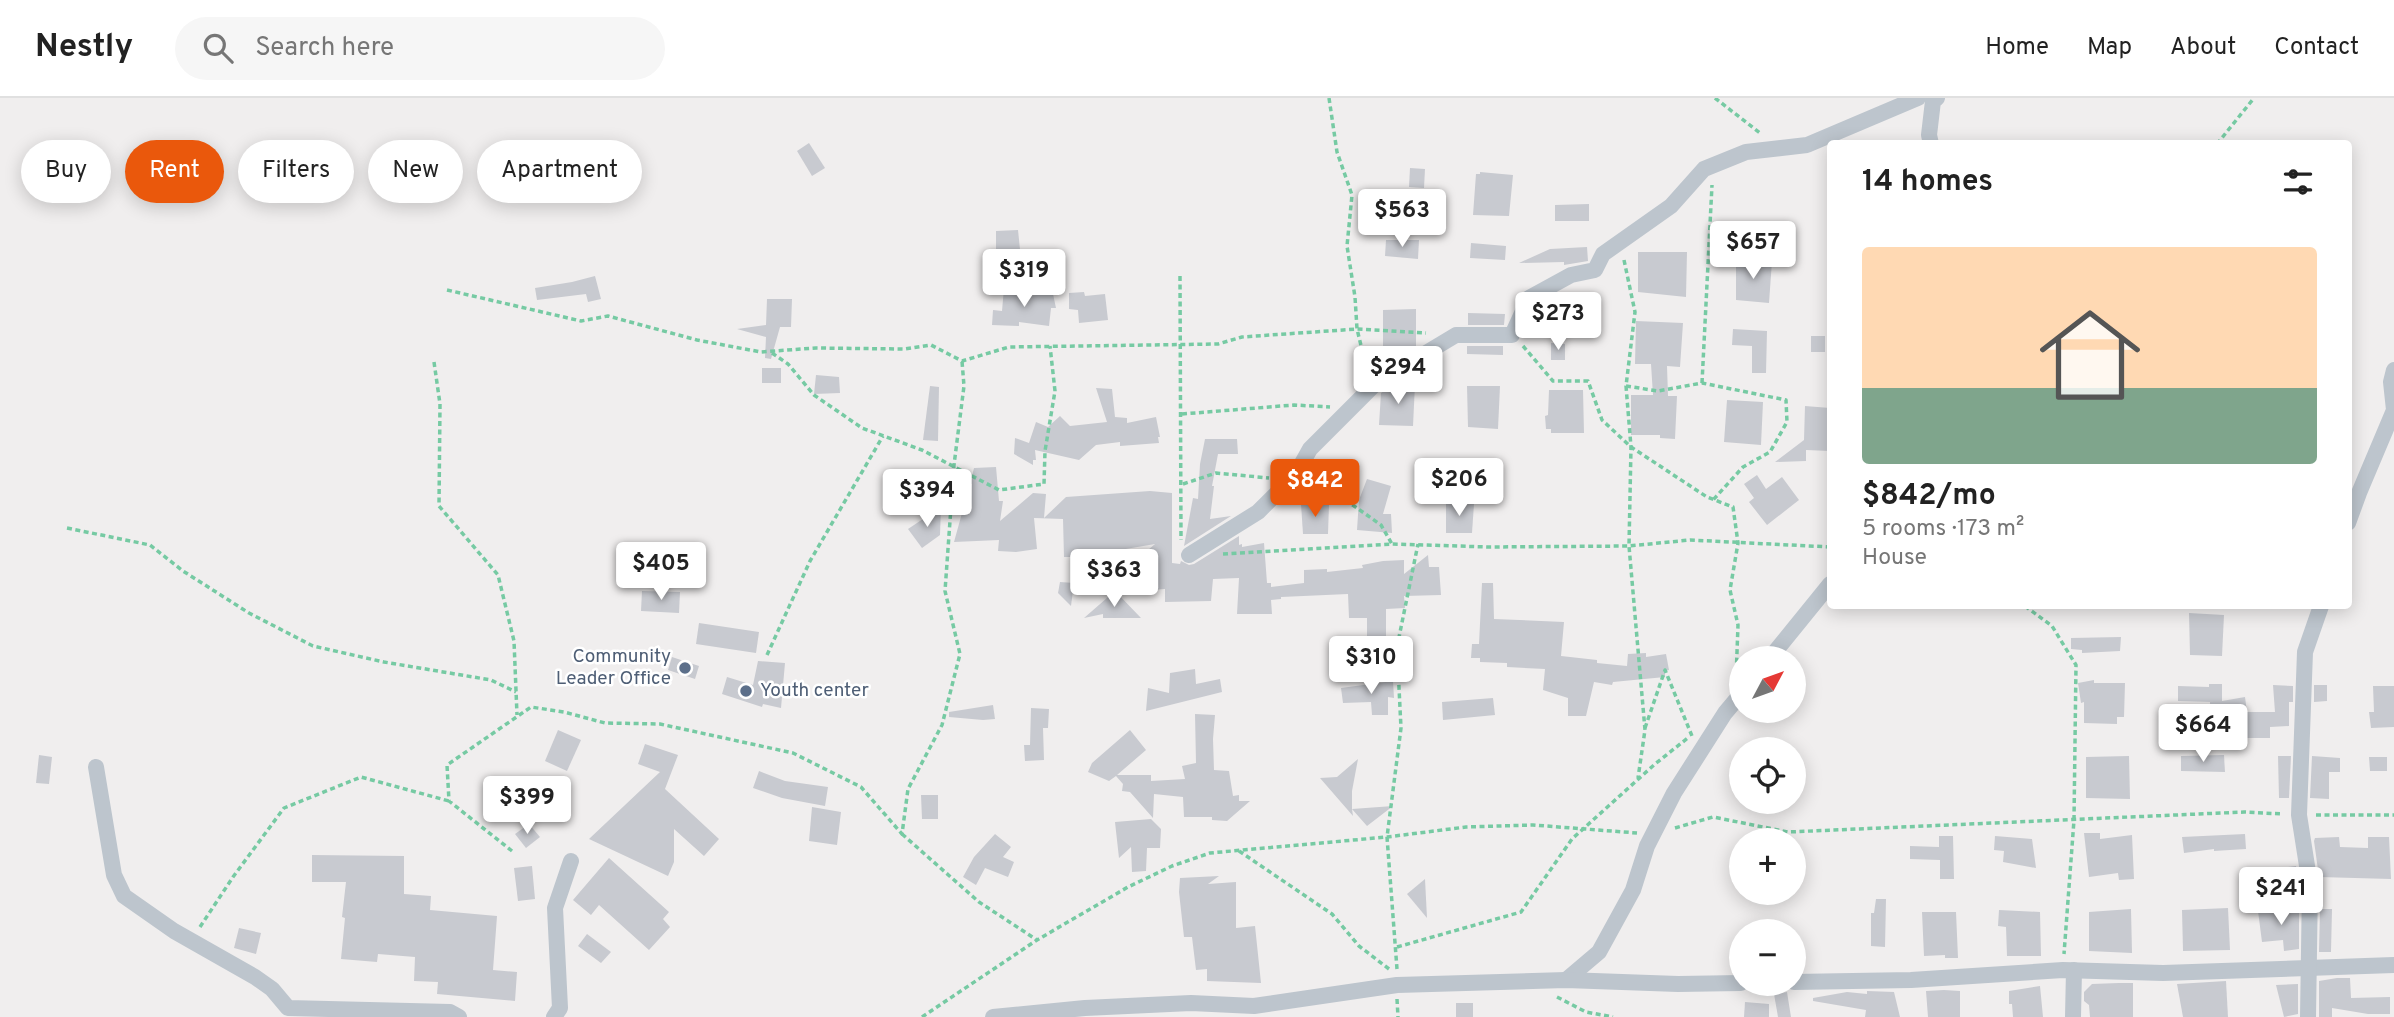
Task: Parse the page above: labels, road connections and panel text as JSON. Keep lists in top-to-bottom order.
{
  "places": ["Community Leader Office", "Youth center"],
  "north": "top right",
  "page": {
    "header": "Nestly",
    "search": "Search here",
    "nav": [
      "Home",
      "Map",
      "About",
      "Contact"
    ],
    "chip": [
      "Buy",
      "Rent",
      "Filters",
      "New",
      "Apartment"
    ],
    "heading": "14 homes",
    "price": [
      "$563",
      "$657",
      "$319",
      "$273",
      "$294",
      "$206",
      "$842",
      "$394",
      "$405",
      "$363",
      "$310",
      "$664",
      "$399",
      "$241"
    ],
    "list": [
      {
        "name": "$842/mo",
        "note": "5 rooms · 173 m² · House"
      }
    ],
    "map_buttons": ["+", "−"]
  }
}
